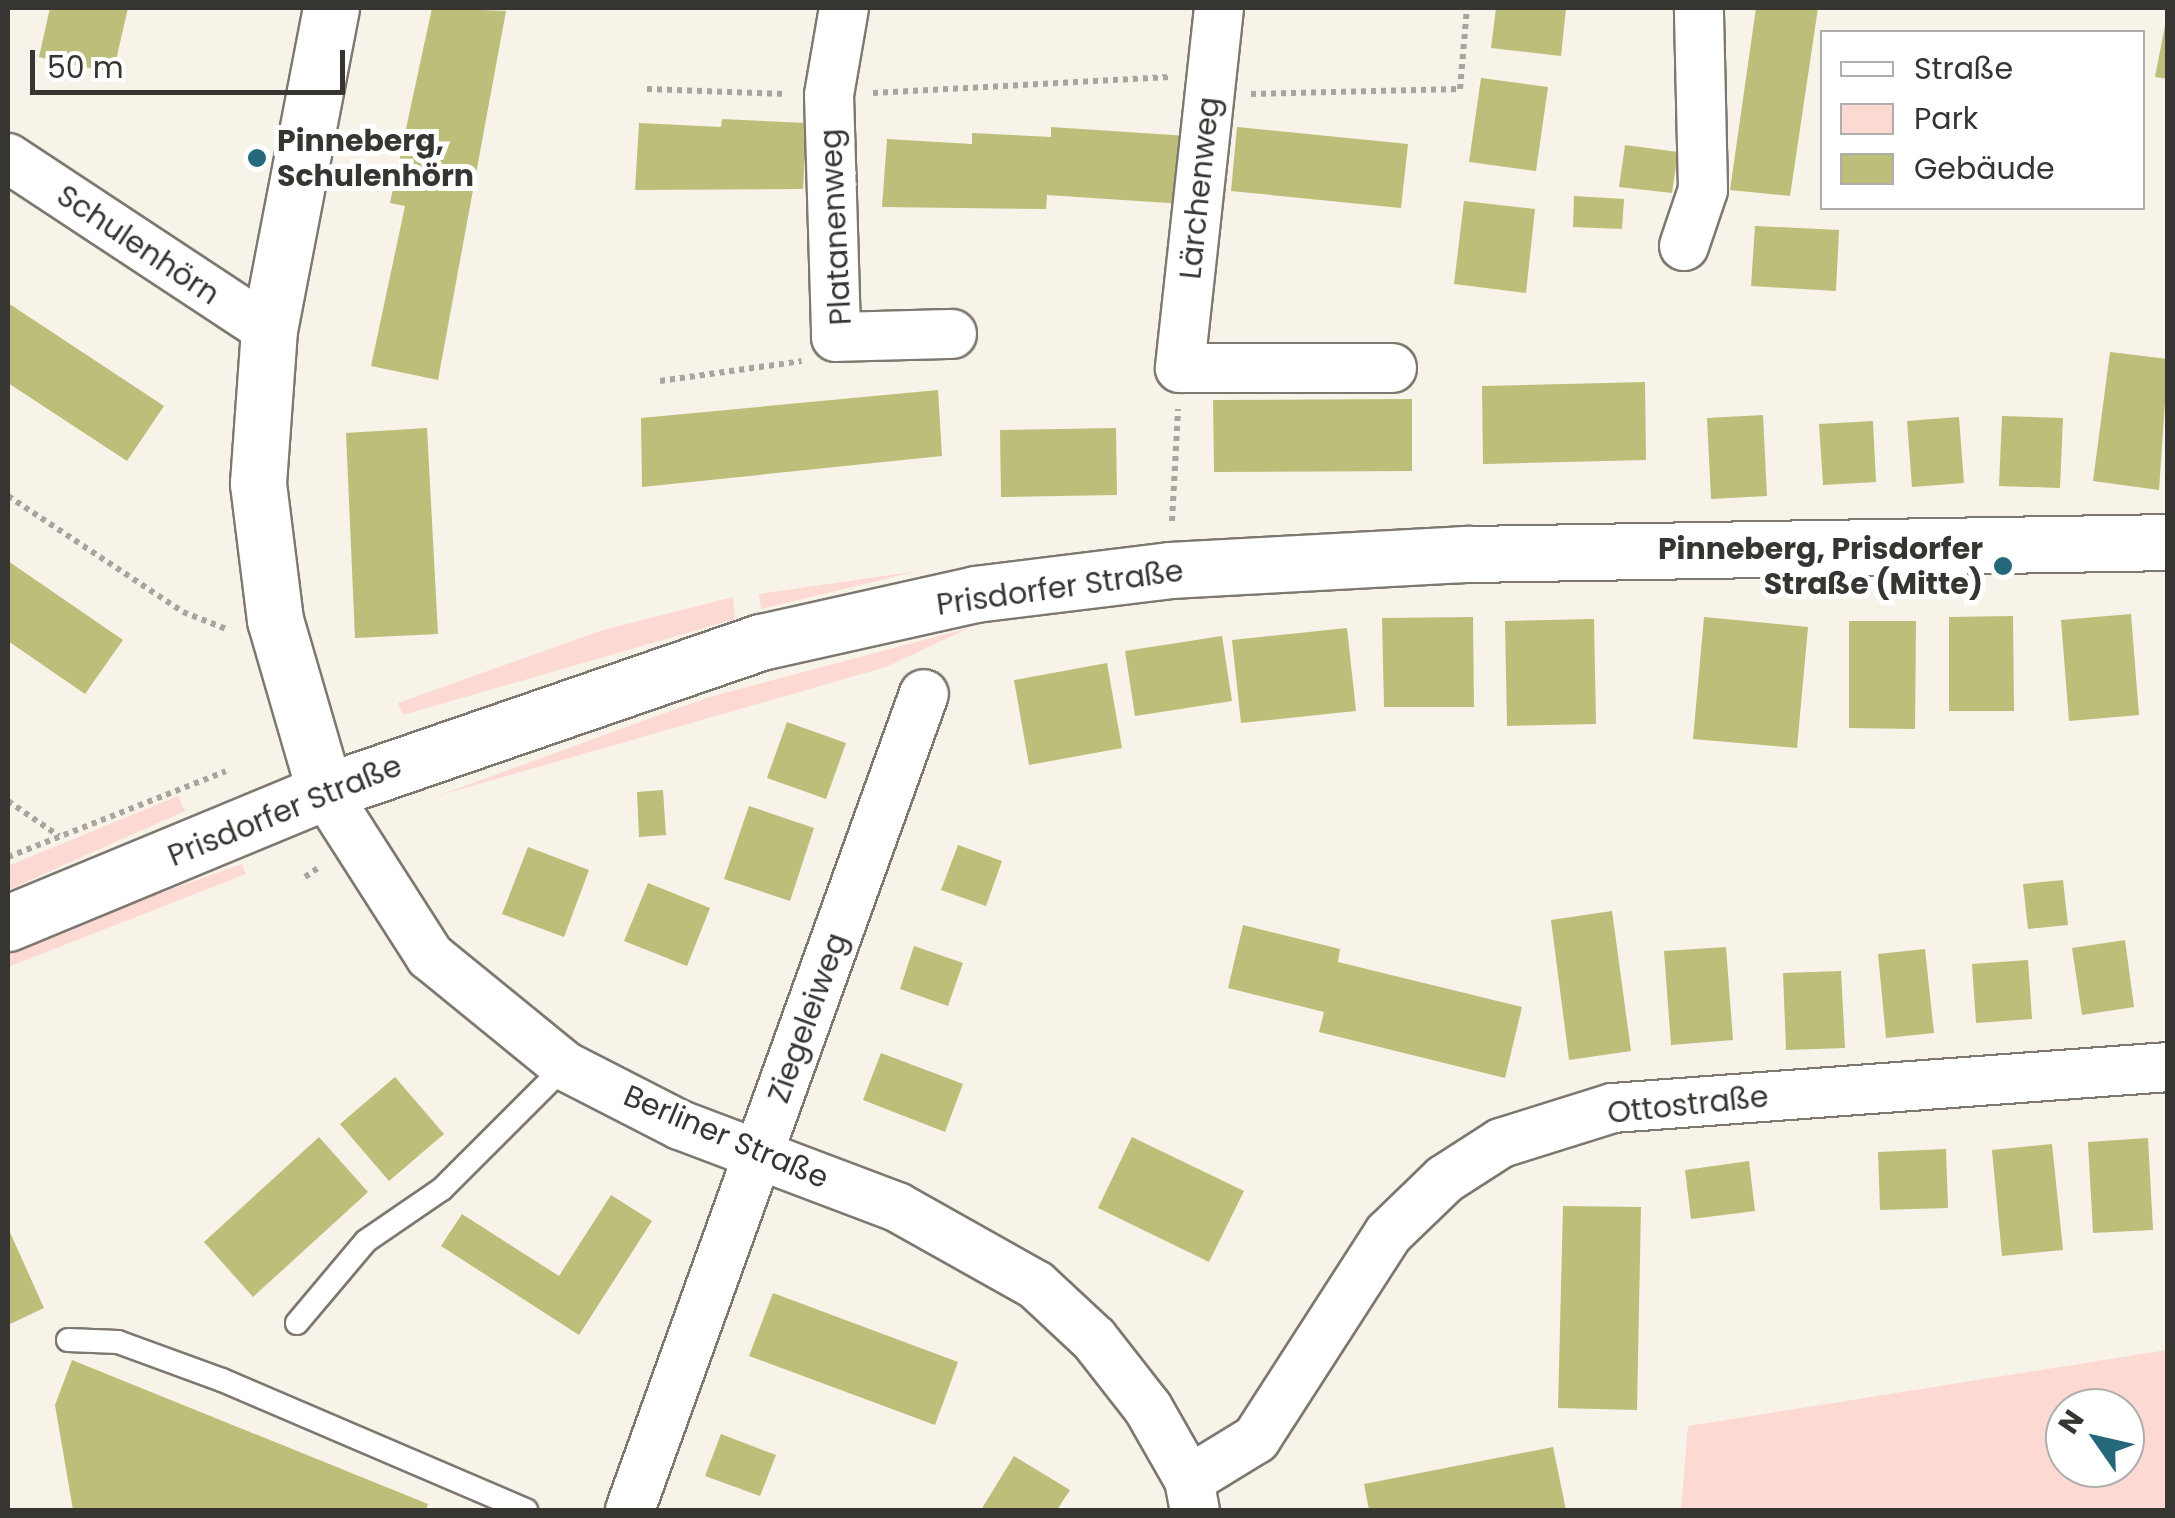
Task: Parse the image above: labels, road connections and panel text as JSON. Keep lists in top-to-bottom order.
{
  "streets": {
    "street": [
      "Lärchenweg",
      "Platanenweg",
      "Schulenhörn",
      "Prisdorfer Straße",
      "Ziegeleiweg",
      "Ottostraße",
      "Berliner Straße"
    ]
  },
  "crossings": [
    ["Schulenhörn", "Berliner Straße"],
    ["Prisdorfer Straße", "Berliner Straße"],
    ["Ziegeleiweg", "Berliner Straße"],
    ["Ottostraße", "Berliner Straße"]
  ],
  "places": ["Pinneberg, Schulenhörn", "Pinneberg, Prisdorfer Straße (Mitte)"],
  "legend": ["Straße", "Park", "Gebäude"],
  "scale_bar": "50 m",
  "north": "top left"
}
